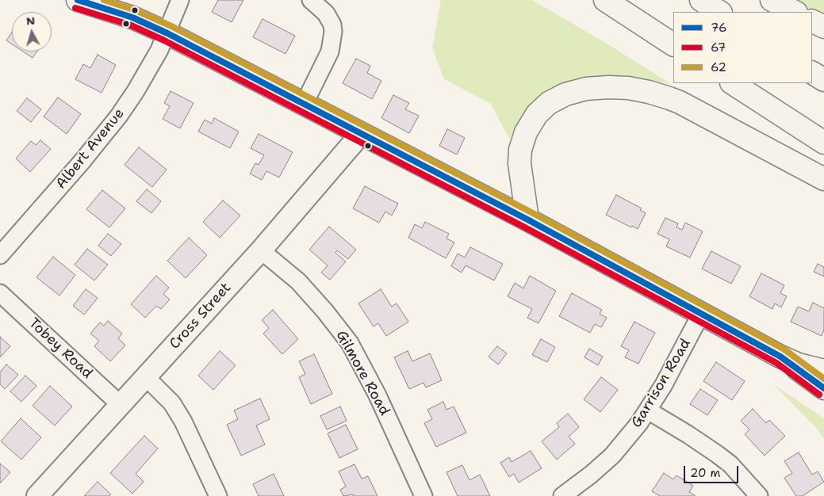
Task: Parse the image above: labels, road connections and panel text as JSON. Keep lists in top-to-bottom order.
{
  "streets": {
    "street": [
      "Albert Avenue",
      "Cross Street",
      "Tobey Road",
      "Gilmore Road",
      "Garrison Road"
    ]
  },
  "crossings": [
    ["Cross Street", "Tobey Road"],
    ["Cross Street", "Gilmore Road"]
  ],
  "lines": ["transit line 76", "transit line 62", "transit line 67"],
  "legend": ["76", "67", "62"],
  "scale_bar": "20 m",
  "north": "top"
}
